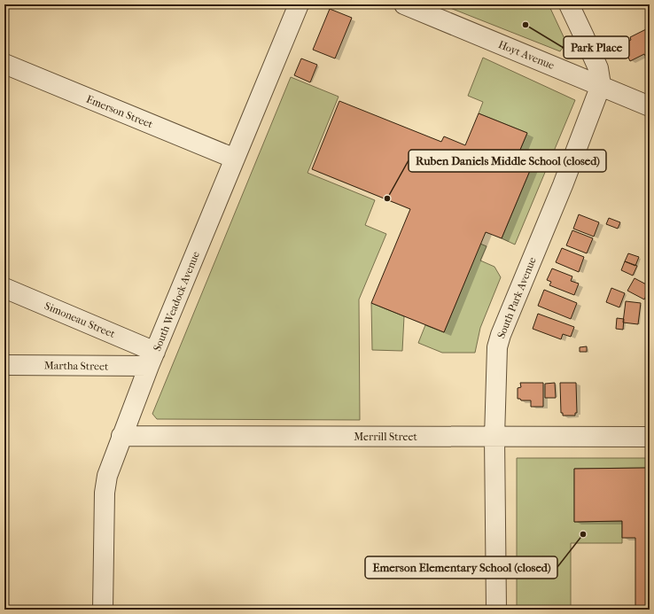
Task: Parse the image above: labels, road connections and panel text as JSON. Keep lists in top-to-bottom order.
{
  "streets": {
    "street": [
      "Hoyt Avenue",
      "Emerson Street",
      "South Park Avenue",
      "South Weadock Avenue",
      "Simoneau Street",
      "Martha Street",
      "Merrill Street"
    ]
  },
  "crossings": [
    ["Hoyt Avenue", "South Park Avenue"],
    ["Emerson Street", "South Weadock Avenue"],
    ["South Park Avenue", "Merrill Street"],
    ["South Weadock Avenue", "Simoneau Street"],
    ["South Weadock Avenue", "Martha Street"],
    ["South Weadock Avenue", "Merrill Street"],
    ["Simoneau Street", "Martha Street"]
  ],
  "places": ["Park Place", "Ruben Daniels Middle School (closed)", "Emerson Elementary School (closed)"]
}
